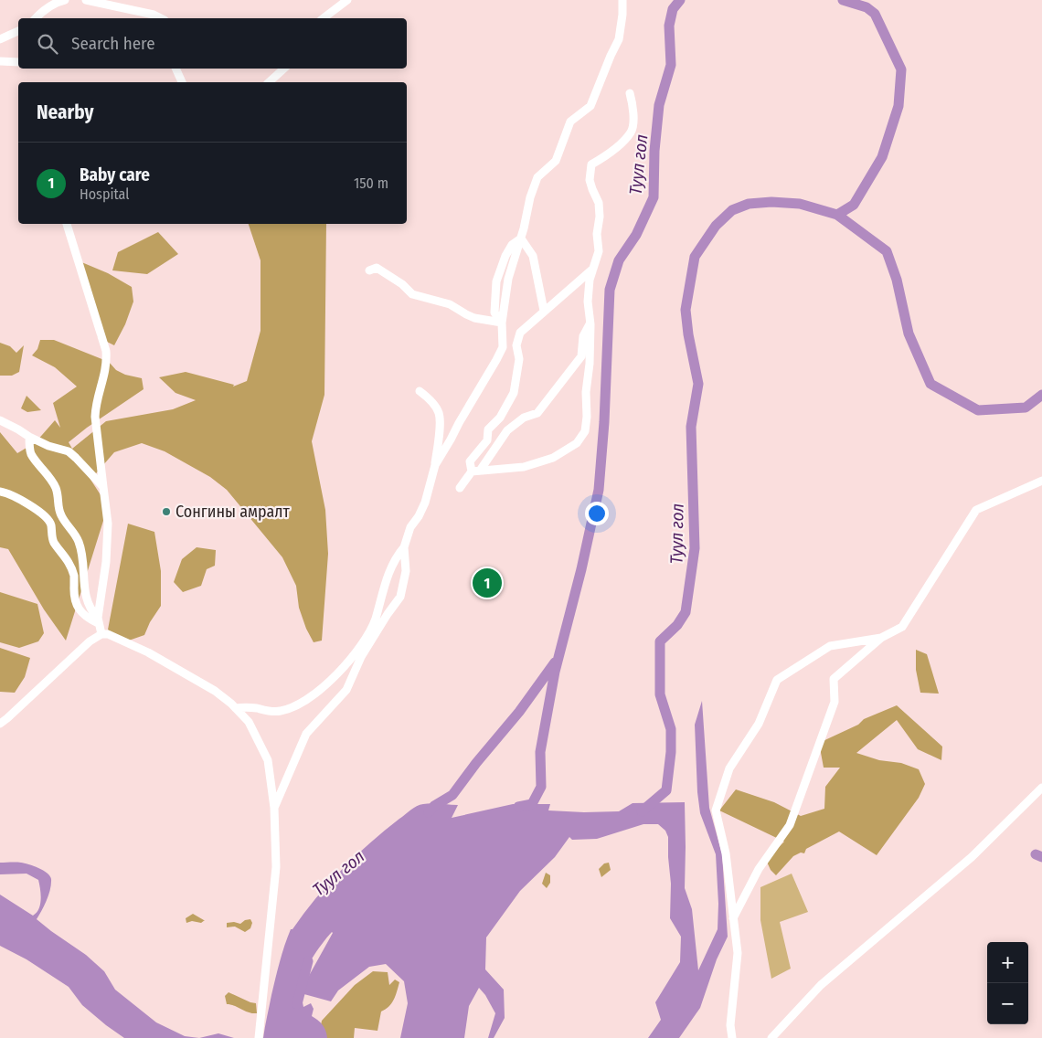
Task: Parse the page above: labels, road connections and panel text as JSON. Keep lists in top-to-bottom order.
{
  "water": ["Туул гол"],
  "places": ["Сонгины амралт"],
  "page": {
    "search": "Search here",
    "heading": "Nearby",
    "list": [
      {
        "mark": "1",
        "name": "Baby care",
        "note": "Hospital",
        "value": "150 m"
      }
    ],
    "pins": "1",
    "map_buttons": ["+", "−"]
  }
}
